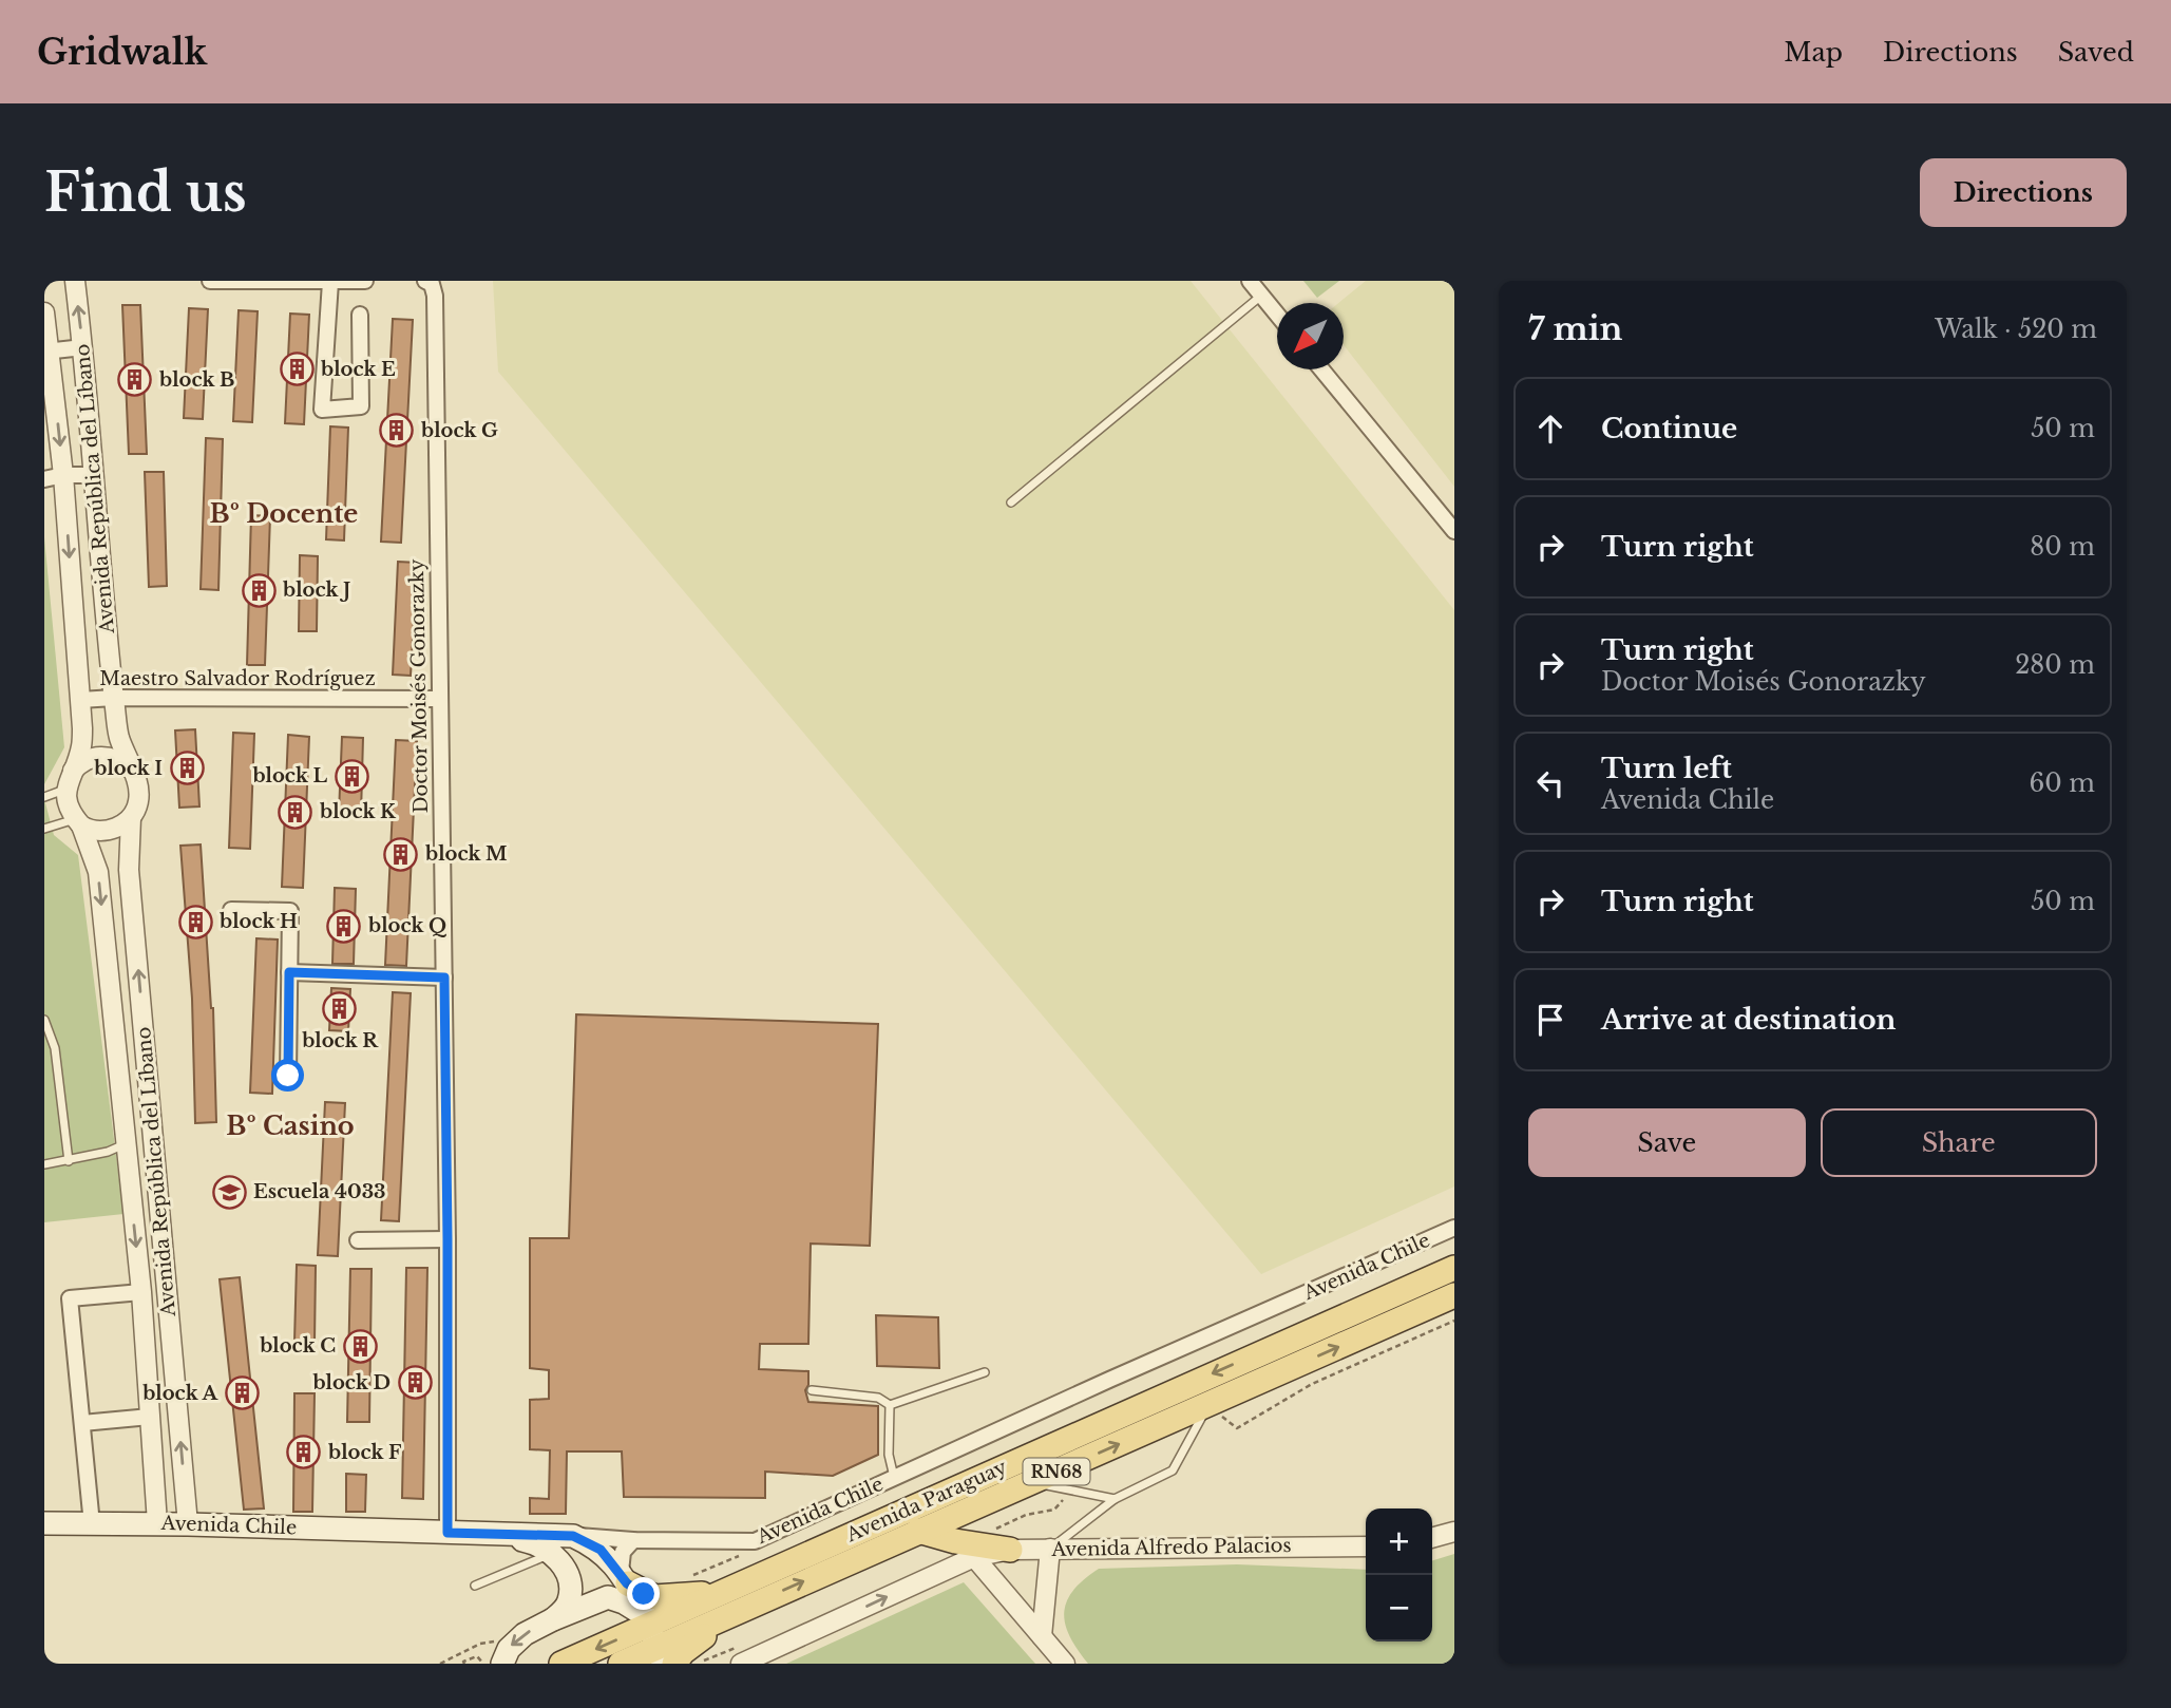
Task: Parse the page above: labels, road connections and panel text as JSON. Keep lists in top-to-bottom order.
{
  "streets": {
    "main road": ["Avenida Chile", "RN68", "Avenida Paraguay"],
    "street": [
      "Avenida República del Líbano",
      "Maestro Salvador Rodríguez",
      "Doctor Moisés Gonorazky",
      "Avenida Alfredo Palacios"
    ]
  },
  "crossings": [
    ["Avenida República del Líbano", "Maestro Salvador Rodríguez"],
    ["Avenida República del Líbano", "Avenida Chile"],
    ["Maestro Salvador Rodríguez", "Doctor Moisés Gonorazky"],
    ["Doctor Moisés Gonorazky", "Avenida Chile"]
  ],
  "one_way": ["Avenida Alfredo Palacios"],
  "districts": ["Bº Docente", "Bº Casino"],
  "places": {
    "building": [
      "block E",
      "block B",
      "block G",
      "block J",
      "block I",
      "block L",
      "block K",
      "block M",
      "block H",
      "block Q",
      "block R",
      "block C",
      "block D",
      "block A",
      "block F"
    ],
    "school or university": ["Escuela 4033"]
  },
  "north": "bottom left",
  "page": {
    "header": "Gridwalk",
    "nav": ["Map", "Directions", "Saved"],
    "buttons": [
      "Directions",
      ["Save", "Share"]
    ],
    "title": "Find us",
    "heading": ["7 min", "Walk · 520 m"],
    "list": [
      ["Continue", "50 m"],
      ["Turn right", "80 m"],
      ["Turn right", "Doctor Moisés Gonorazky", "280 m"],
      ["Turn left", "Avenida Chile", "60 m"],
      ["Turn right", "50 m"],
      "Arrive at destination"
    ],
    "map_buttons": ["+", "−"]
  }
}
